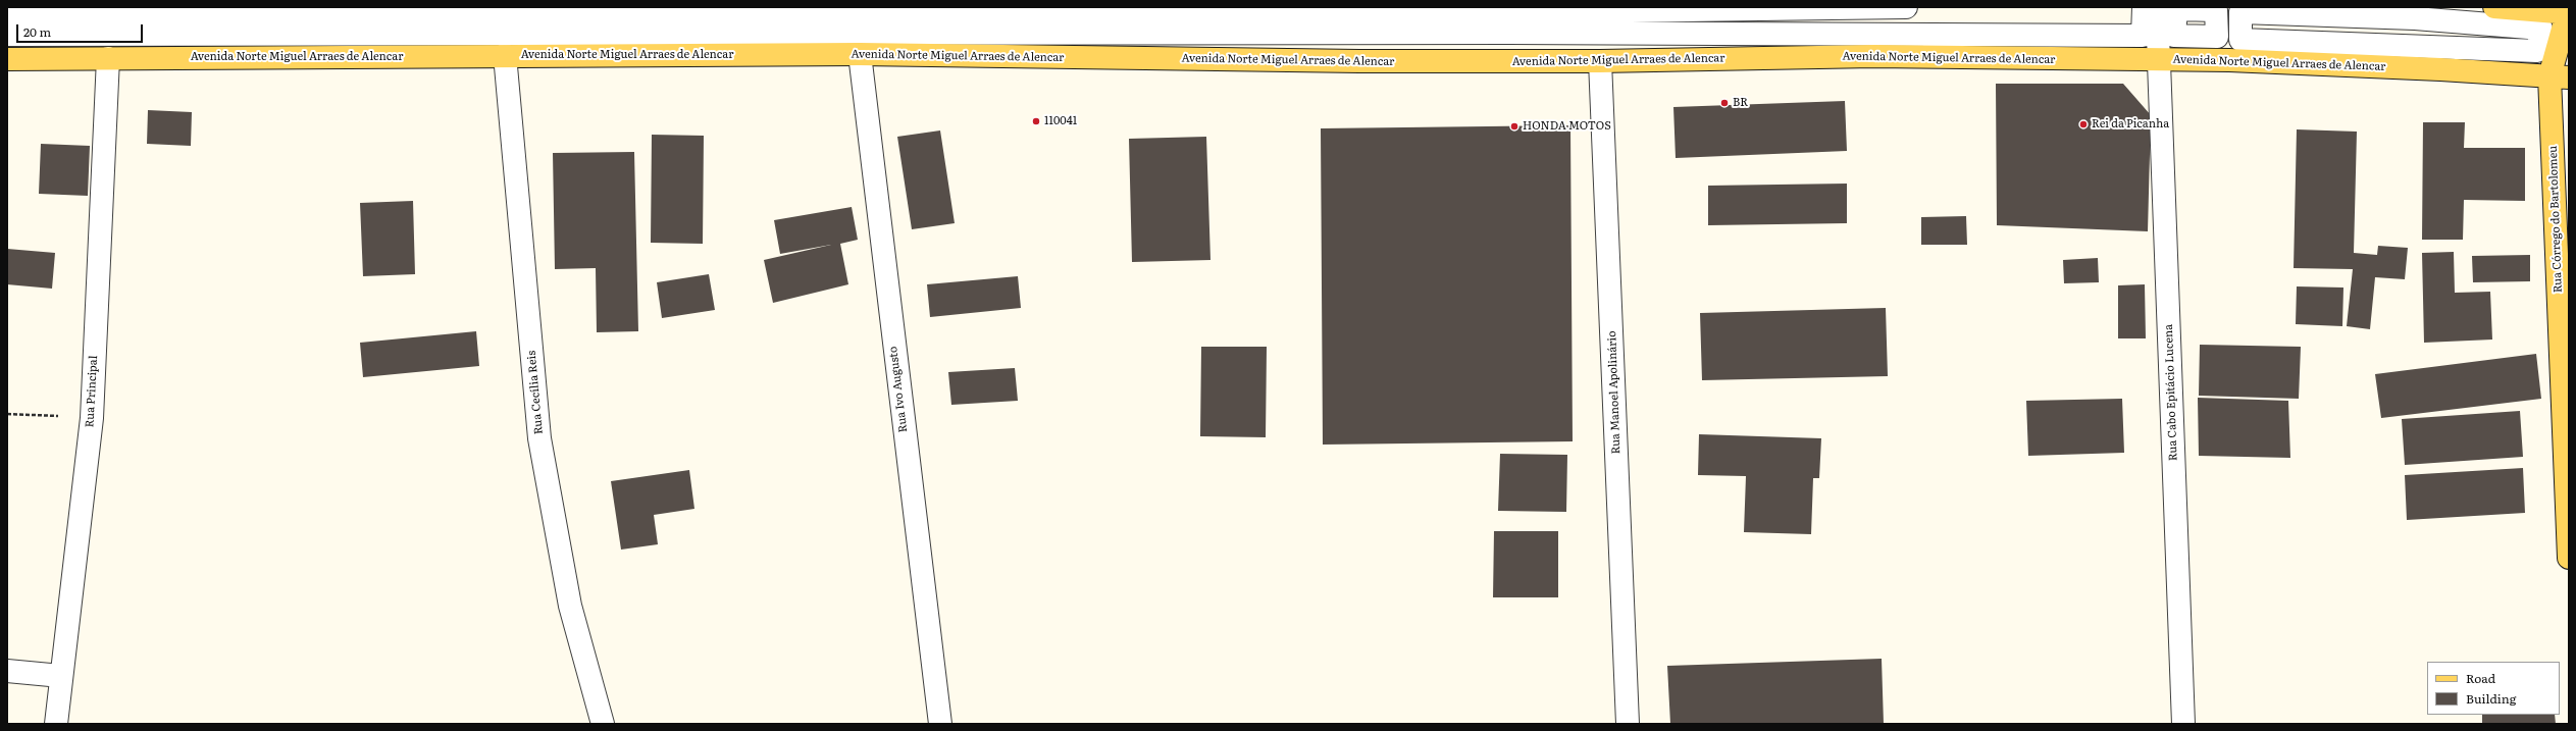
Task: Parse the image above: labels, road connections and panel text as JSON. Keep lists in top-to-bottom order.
{
  "streets": {
    "main road": ["Avenida Norte Miguel Arraes de Alencar", "Rua Córrego do Bartolomeu"],
    "street": [
      "Rua Ivo Augusto",
      "Rua Principal",
      "Rua Cecília Reis",
      "Rua Manoel Apolinário",
      "Rua Cabo Epitácio Lucena"
    ]
  },
  "crossings": [
    ["Avenida Norte Miguel Arraes de Alencar", "Rua Córrego do Bartolomeu"],
    ["Avenida Norte Miguel Arraes de Alencar", "Rua Ivo Augusto"],
    ["Avenida Norte Miguel Arraes de Alencar", "Rua Principal"],
    ["Avenida Norte Miguel Arraes de Alencar", "Rua Cecília Reis"],
    ["Avenida Norte Miguel Arraes de Alencar", "Rua Manoel Apolinário"],
    ["Avenida Norte Miguel Arraes de Alencar", "Rua Cabo Epitácio Lucena"]
  ],
  "places": [
    "BR",
    "110041",
    "Rei da Picanha",
    "HONDA MOTOS"
  ],
  "legend": ["Road", "Building"],
  "scale_bar": "20 m"
}
